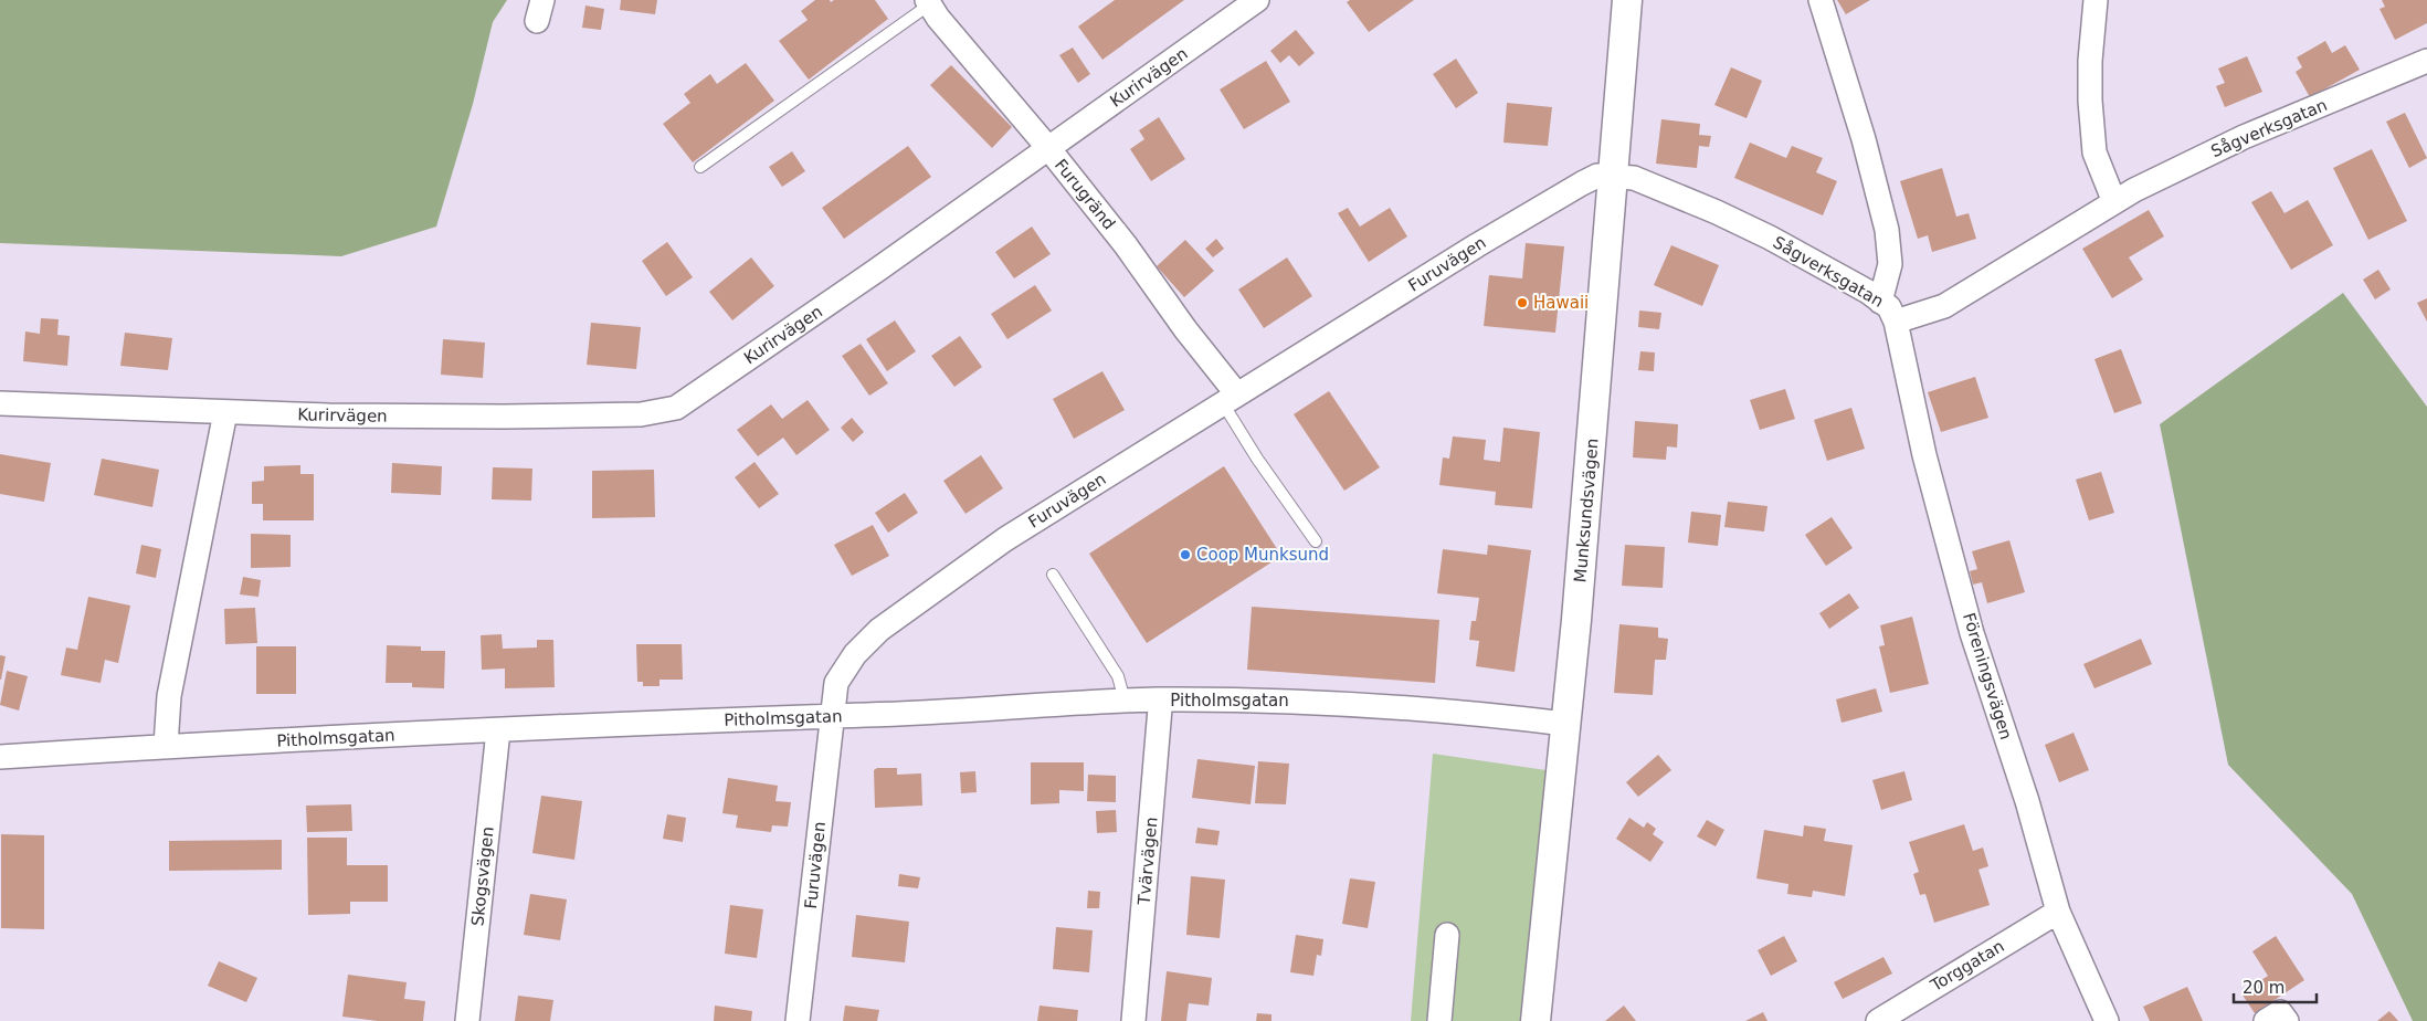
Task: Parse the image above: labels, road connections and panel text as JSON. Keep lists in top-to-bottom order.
{
  "streets": {
    "street": [
      "Kurirvägen",
      "Sågverksgatan",
      "Furugränd",
      "Furuvägen",
      "Munksundsvägen",
      "Föreningsvägen",
      "Pitholmsgatan",
      "Tvärvägen",
      "Skogsvägen",
      "Torggatan"
    ]
  },
  "crossings": [
    ["Kurirvägen", "Furugränd"],
    ["Sågverksgatan", "Furuvägen"],
    ["Sågverksgatan", "Munksundsvägen"],
    ["Sågverksgatan", "Föreningsvägen"],
    ["Furugränd", "Furuvägen"],
    ["Furuvägen", "Munksundsvägen"],
    ["Furuvägen", "Pitholmsgatan"],
    ["Munksundsvägen", "Pitholmsgatan"],
    ["Föreningsvägen", "Torggatan"],
    ["Pitholmsgatan", "Tvärvägen"],
    ["Pitholmsgatan", "Skogsvägen"]
  ],
  "places": ["Hawaii", "Coop Munksund"],
  "scale_bar": "20 m"
}
